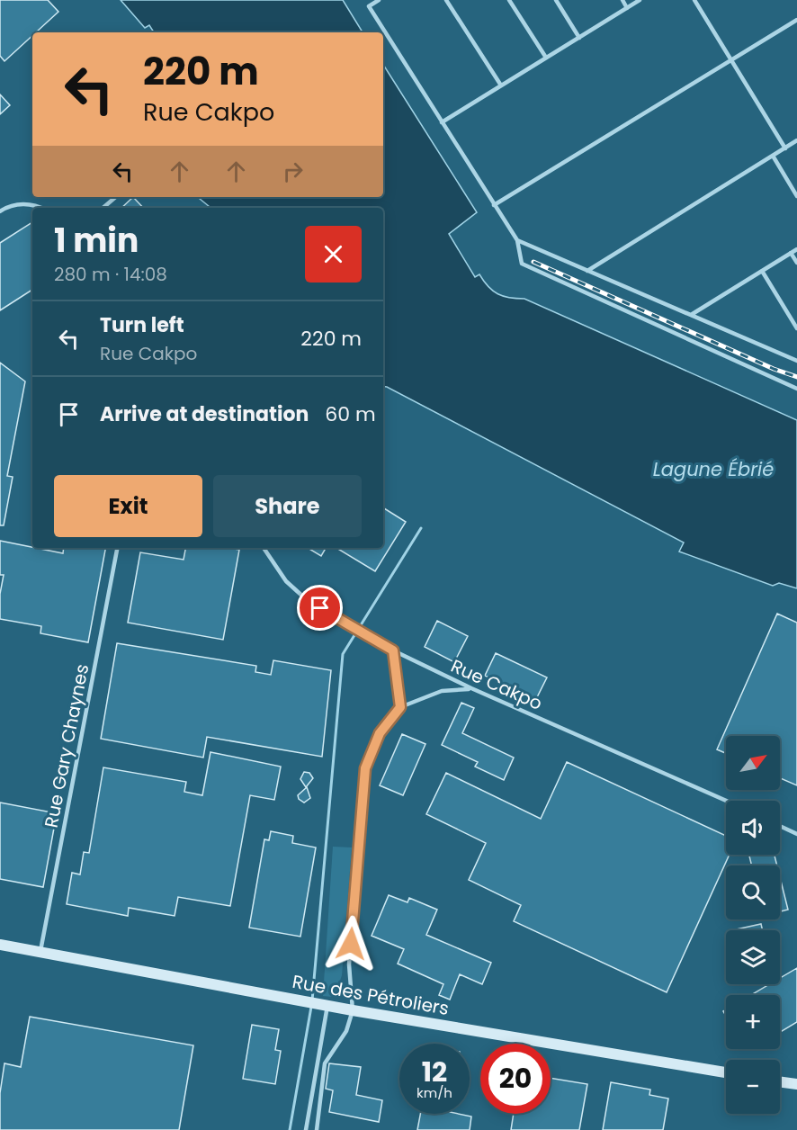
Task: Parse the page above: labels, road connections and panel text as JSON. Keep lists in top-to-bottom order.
{
  "streets": {
    "street": ["Rue des Pétroliers"],
    "lane": ["Rue Cakpo", "Rue Gary Chaynes"]
  },
  "crossings": [
    ["Rue Gary Chaynes", "Rue des Pétroliers"]
  ],
  "water": ["Lagune Ébrié"],
  "north": "top right",
  "page": {
    "turn": ["220 m", "Rue Cakpo"],
    "heading": ["1 min", "280 m · 14:08"],
    "list": [
      {
        "name": "Turn left",
        "note": "Rue Cakpo",
        "value": "220 m"
      },
      {
        "name": "Arrive at destination",
        "value": "60 m"
      }
    ],
    "buttons": ["Exit", "Share"],
    "map_buttons": ["+", "−"],
    "speed": "12 km/h",
    "limit": "20"
  }
}
